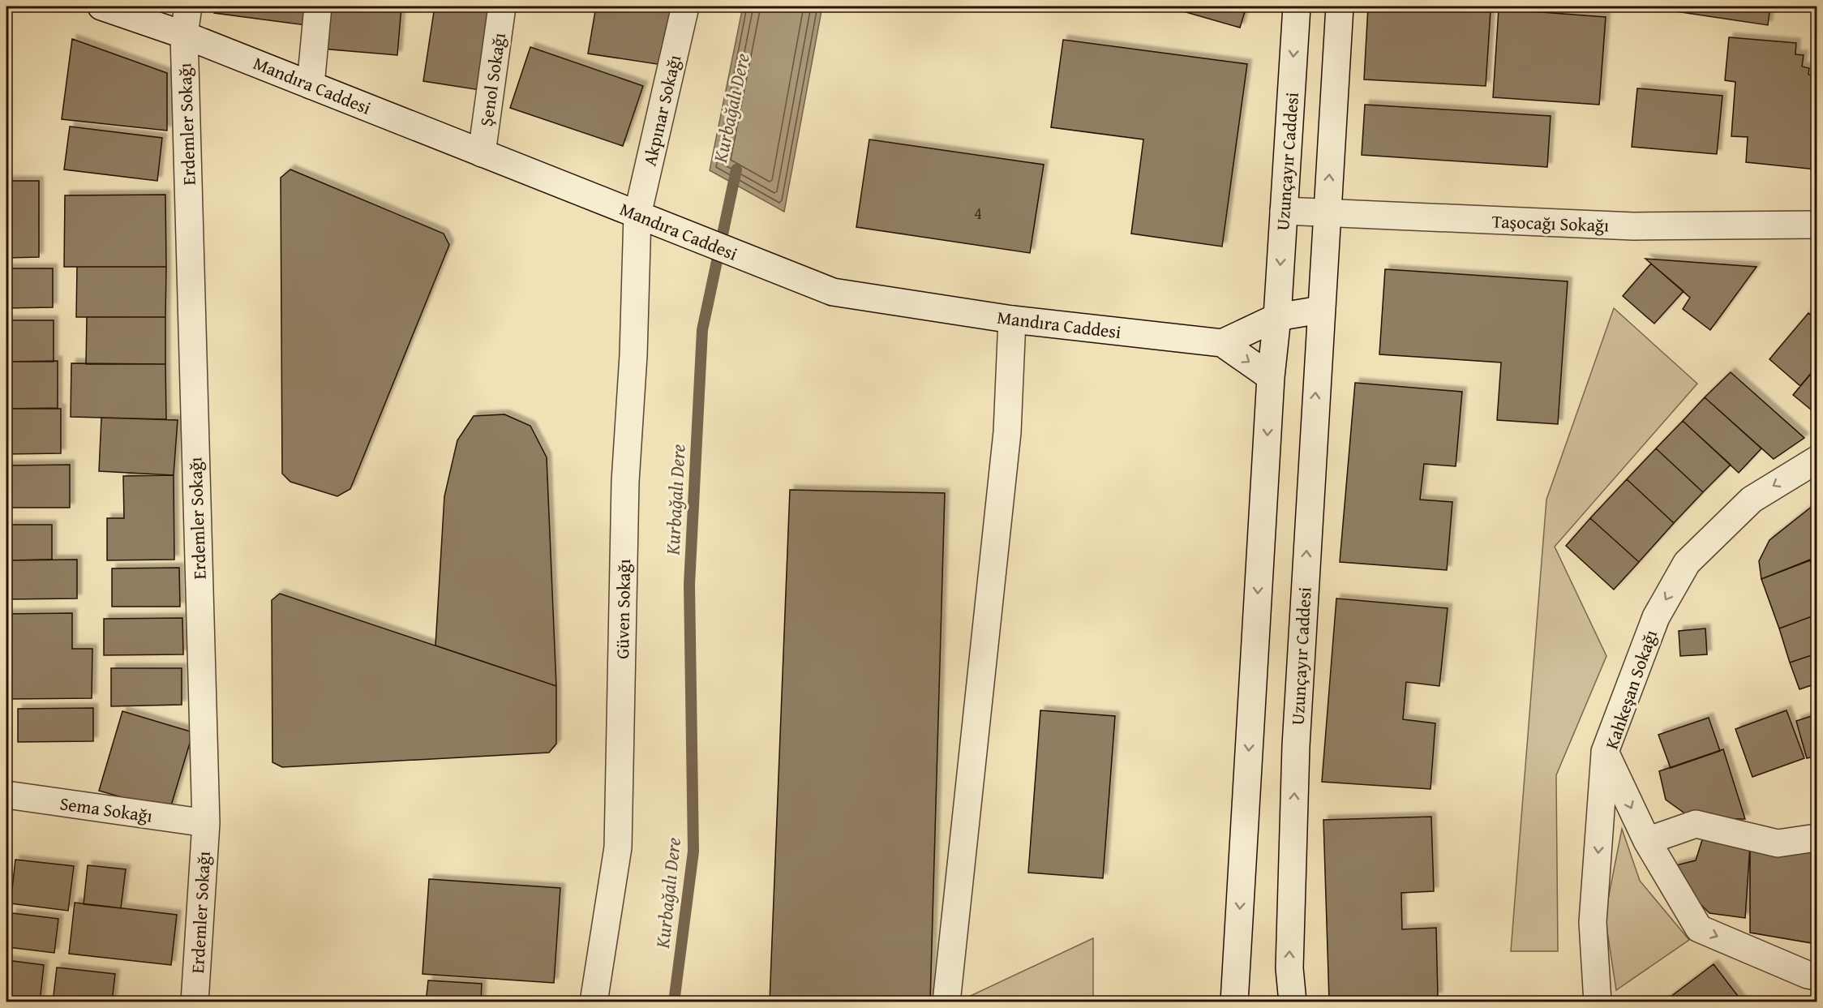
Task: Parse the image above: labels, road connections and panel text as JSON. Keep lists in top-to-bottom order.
{
  "streets": {
    "street": [
      "Şenol Sokağı",
      "Mandıra Caddesi",
      "Akpınar Sokağı",
      "Erdemler Sokağı",
      "Uzunçayır Caddesi",
      "Taşocağı Sokağı",
      "Güven Sokağı",
      "Kahkeşan Sokağı",
      "Sema Sokağı"
    ]
  },
  "crossings": [
    ["Şenol Sokağı", "Mandıra Caddesi"],
    ["Mandıra Caddesi", "Akpınar Sokağı"],
    ["Mandıra Caddesi", "Erdemler Sokağı"],
    ["Mandıra Caddesi", "Güven Sokağı"],
    ["Akpınar Sokağı", "Güven Sokağı"],
    ["Erdemler Sokağı", "Sema Sokağı"],
    ["Uzunçayır Caddesi", "Taşocağı Sokağı"]
  ],
  "water": ["Kurbağalı Dere"],
  "house_numbers": ["4"]
}
